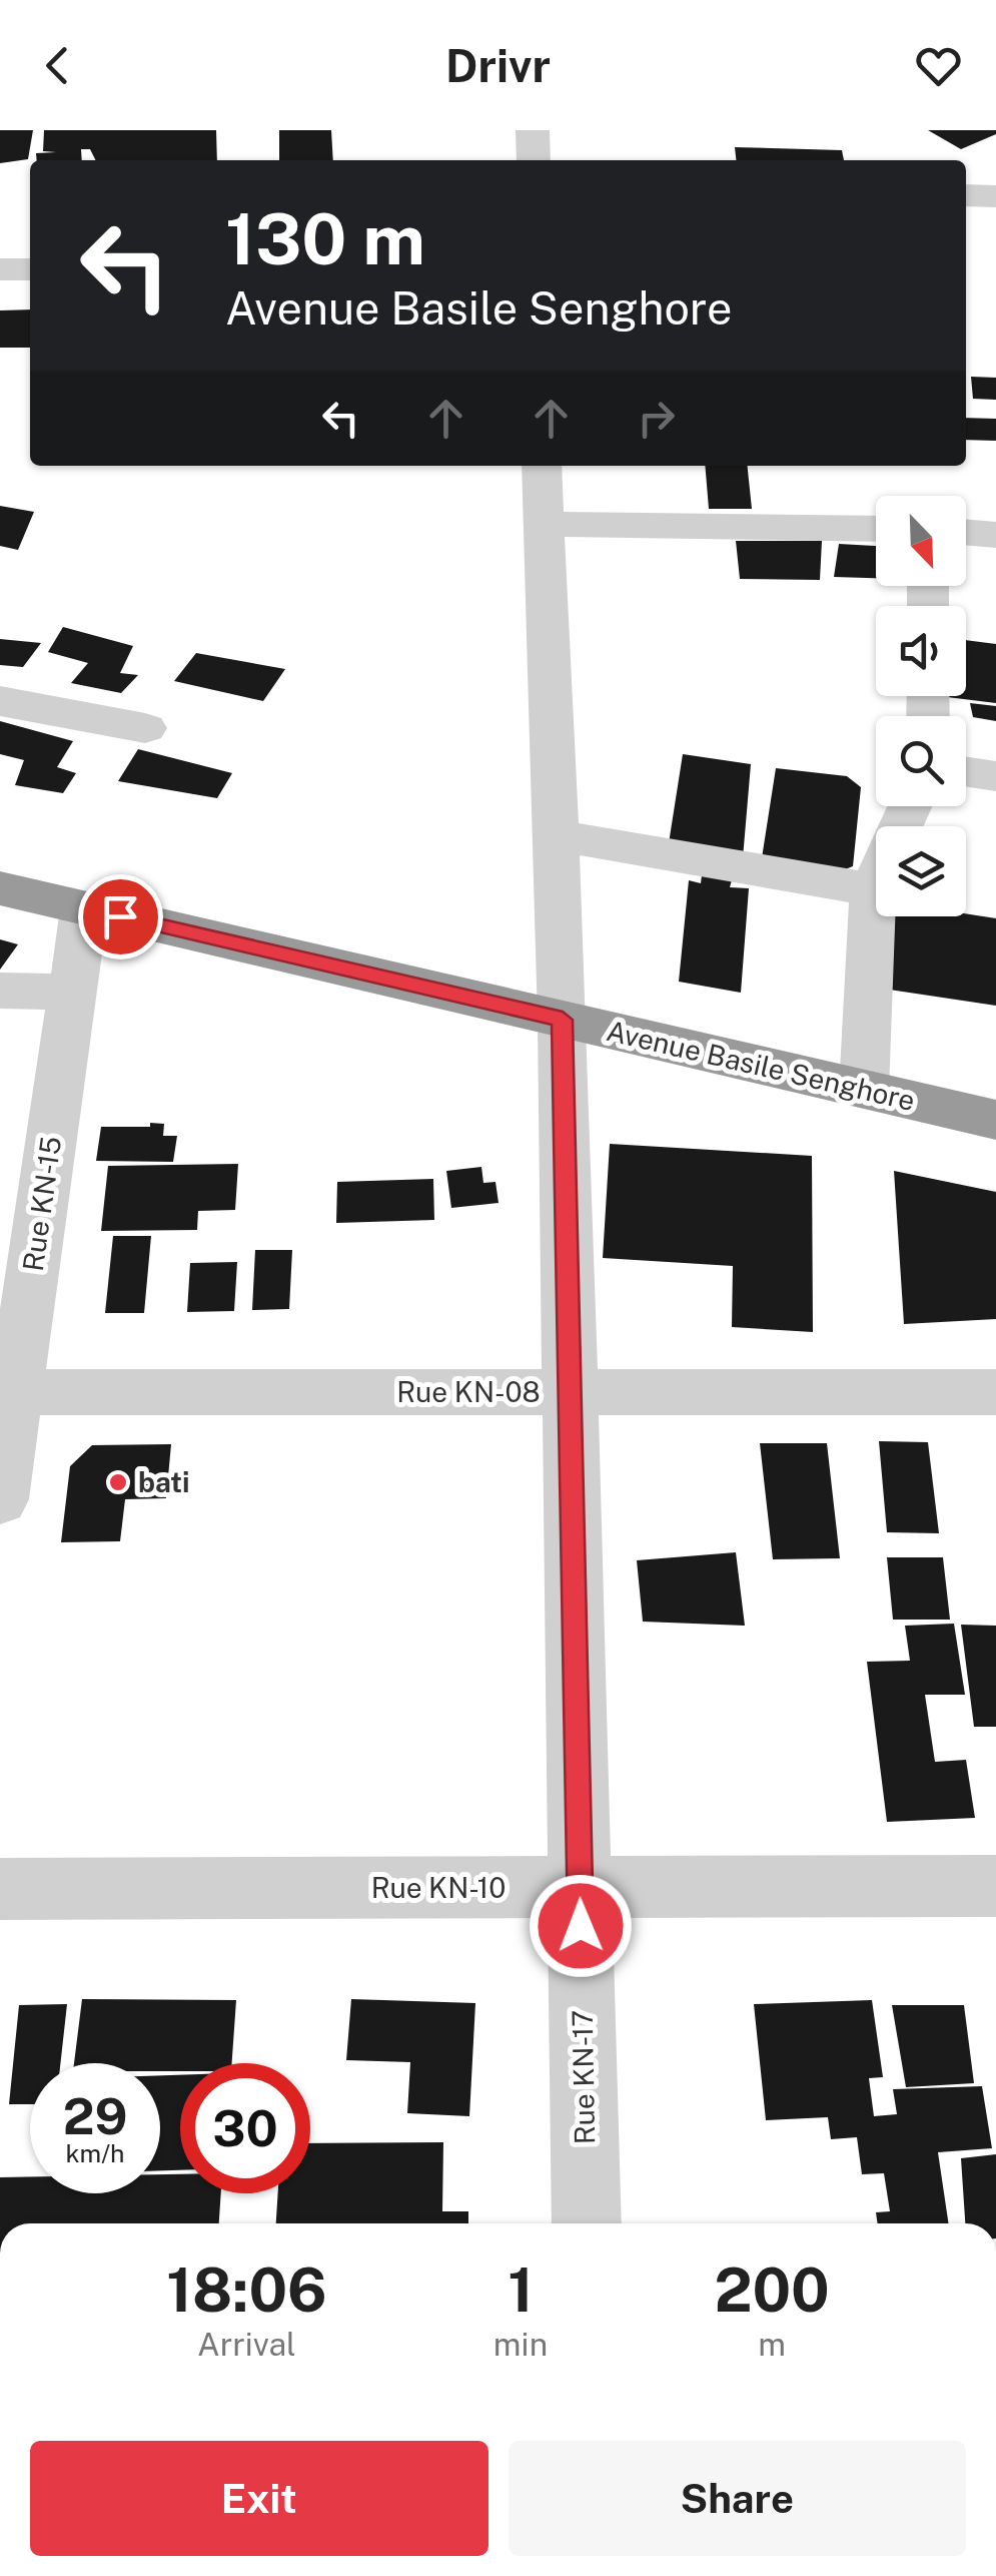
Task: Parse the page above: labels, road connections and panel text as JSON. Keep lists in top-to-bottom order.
{
  "streets": {
    "highway": ["Avenue Basile Senghore"],
    "street": [
      "Rue KN-15",
      "Rue KN-08",
      "Rue KN-10",
      "Rue KN-17"
    ]
  },
  "crossings": [
    ["Avenue Basile Senghore", "Rue KN-15"],
    ["Avenue Basile Senghore", "Rue KN-17"],
    ["Rue KN-15", "Rue KN-08"],
    ["Rue KN-08", "Rue KN-17"],
    ["Rue KN-10", "Rue KN-17"]
  ],
  "places": ["bati"],
  "north": "bottom right",
  "page": {
    "header": "Drivr",
    "turn": ["130 m", "Avenue Basile Senghore"],
    "speed": "29 km/h",
    "limit": "30",
    "eta": [
      "18:06",
      "Arrival",
      "1",
      "min",
      "200",
      "m"
    ],
    "buttons": ["Exit", "Share"]
  }
}
